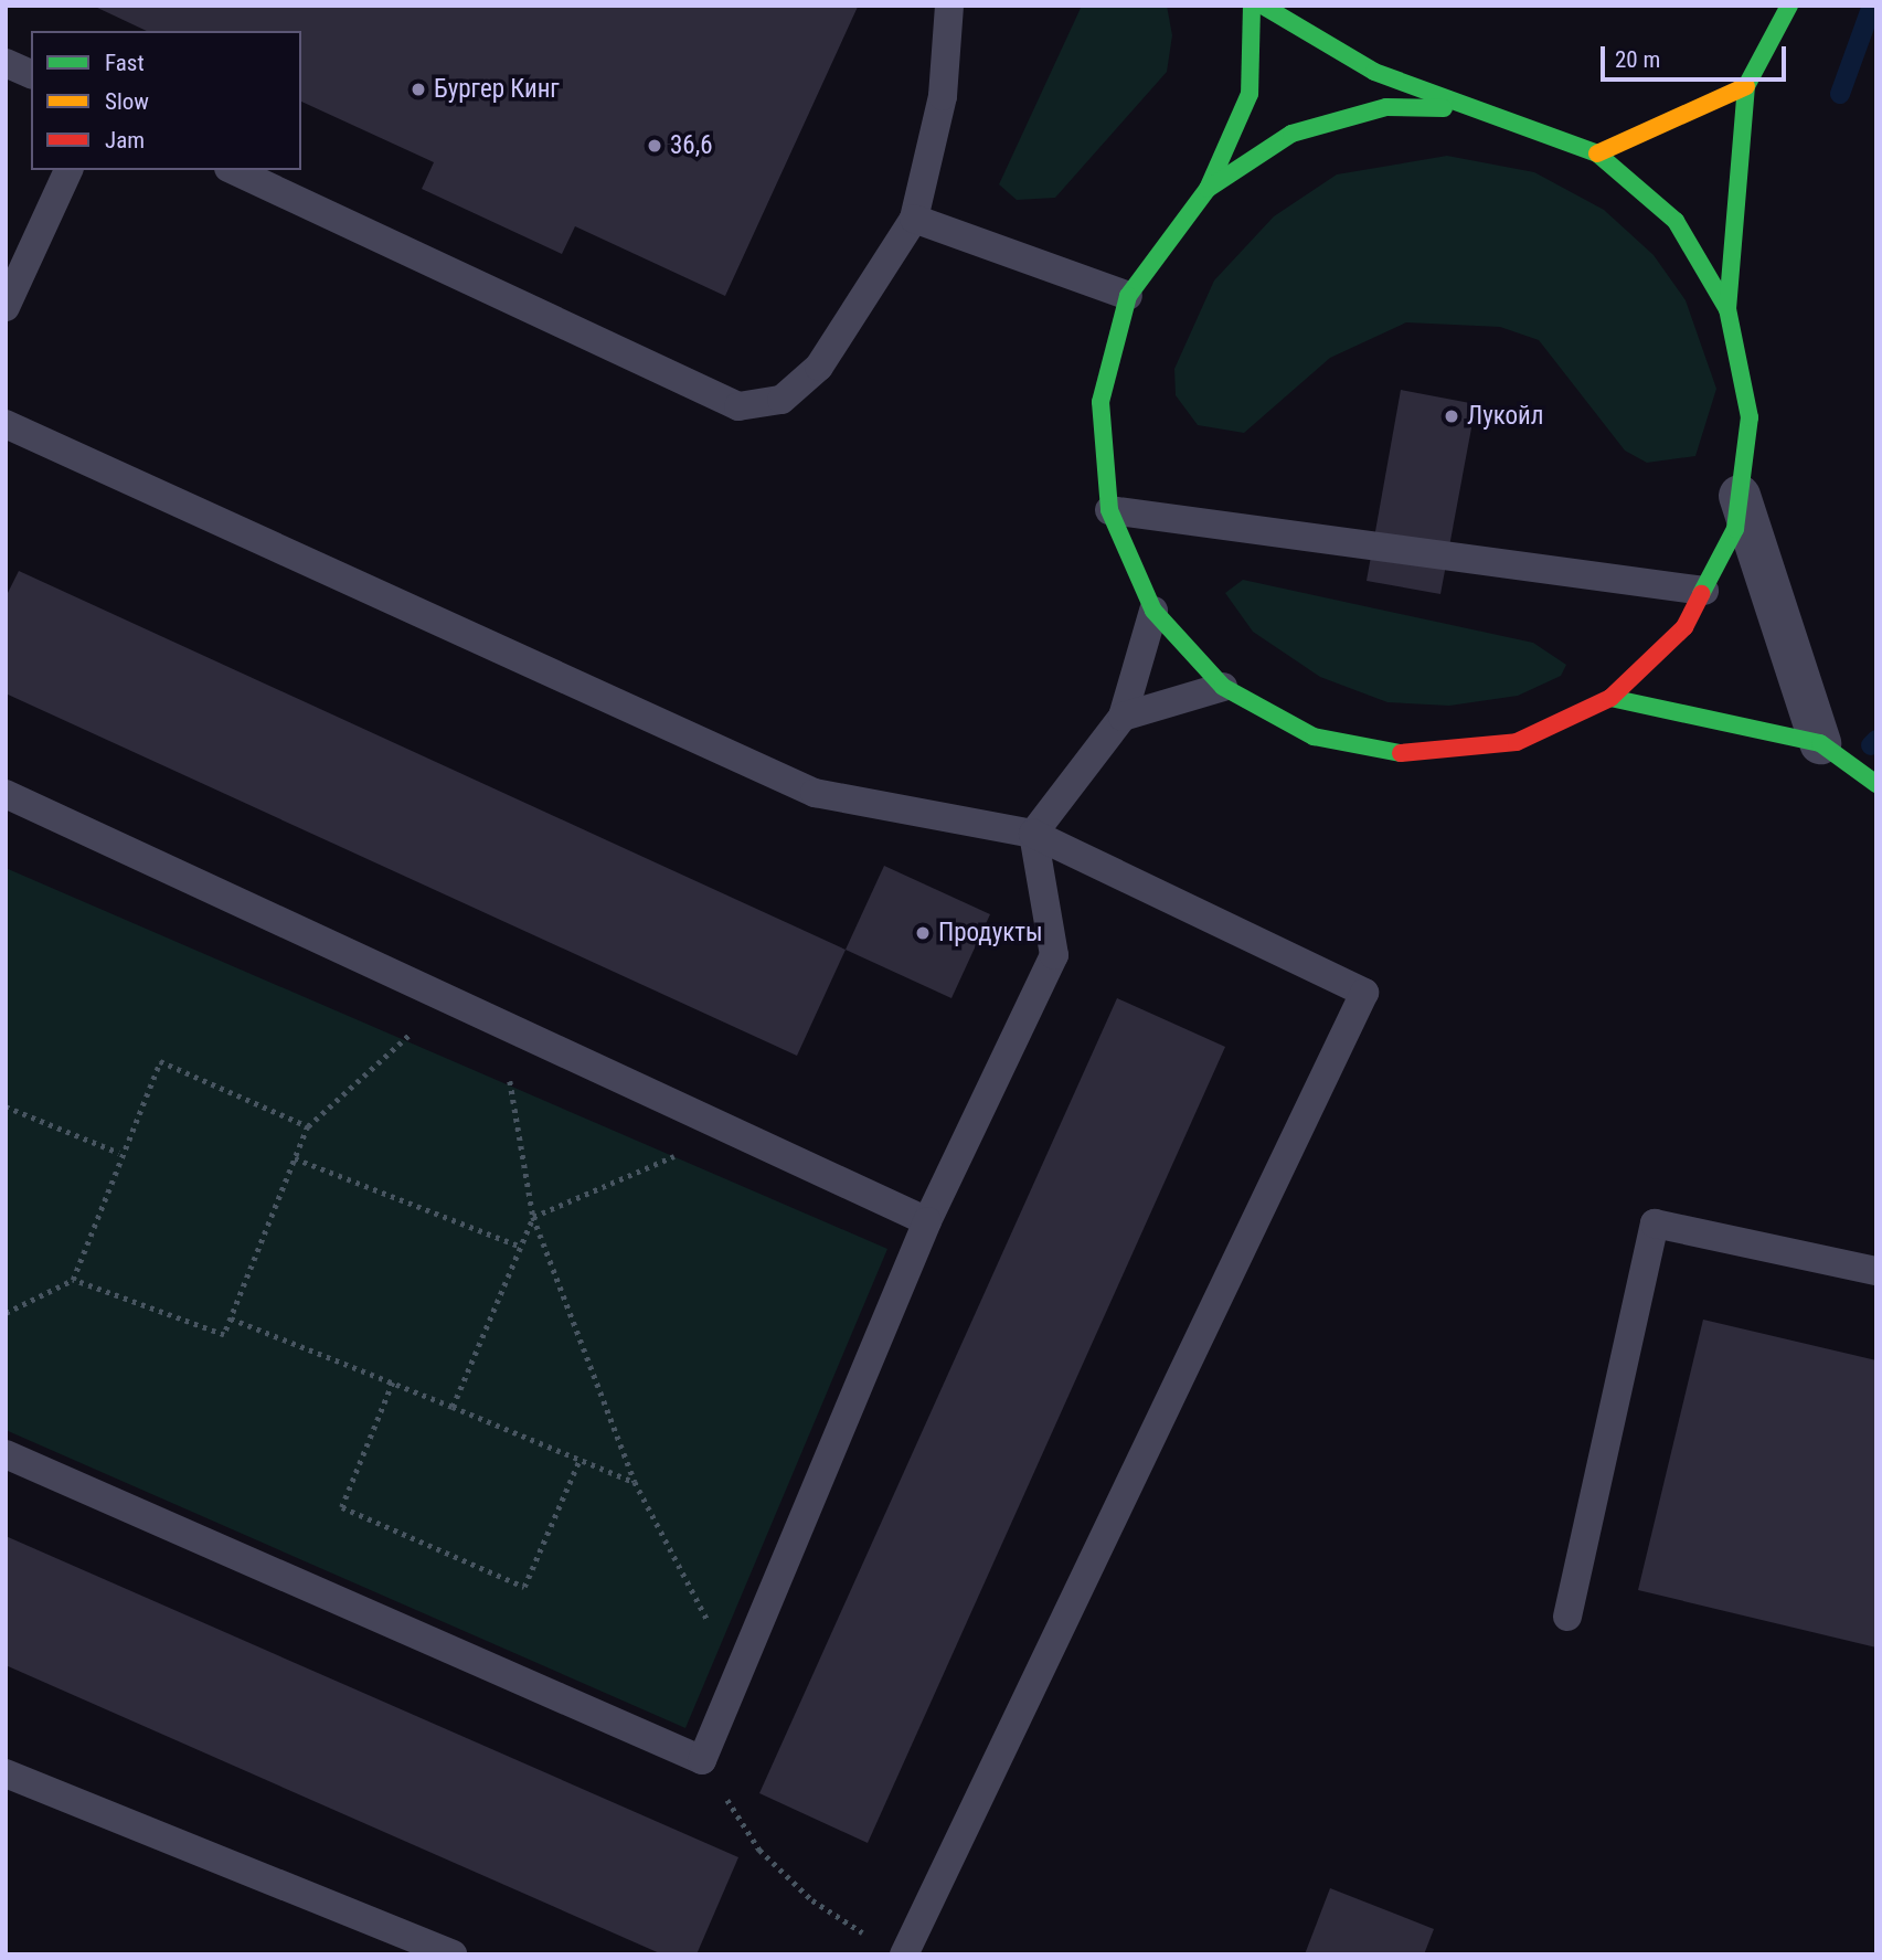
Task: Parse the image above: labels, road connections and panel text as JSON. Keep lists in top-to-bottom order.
{
  "places": [
    "Бургер Кинг",
    "36,6",
    "Лукойл",
    "Продукты"
  ],
  "legend": ["Fast", "Slow", "Jam"],
  "scale_bar": "20 m"
}
